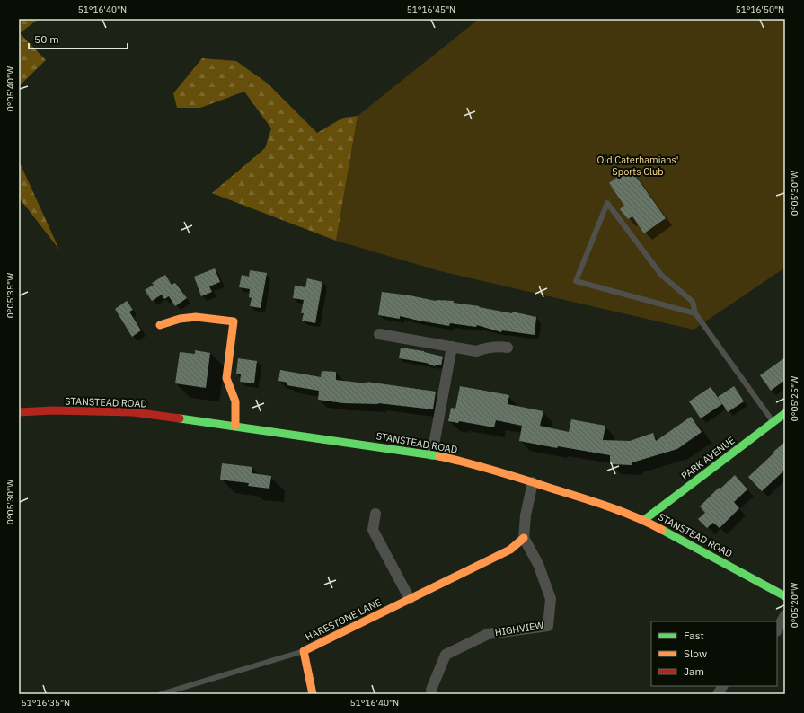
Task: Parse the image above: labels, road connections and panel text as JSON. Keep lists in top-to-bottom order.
{
  "streets": {
    "street": [
      "STANSTEAD ROAD",
      "PARK AVENUE",
      "HARESTONE LANE",
      "HIGHVIEW"
    ]
  },
  "crossings": [
    ["STANSTEAD ROAD", "PARK AVENUE"],
    ["HARESTONE LANE", "HIGHVIEW"]
  ],
  "parks": ["Old Caterhamians' Sports Club"],
  "legend": ["Fast", "Slow", "Jam"],
  "scale_bar": "50 m",
  "coordinates": [
    "51°16'40\"N",
    "51°16'45\"N",
    "51°16'50\"N",
    "0°05'40\"W",
    "0°05'30\"W",
    "0°05'35\"W",
    "0°05'25\"W",
    "0°05'20\"W",
    "51°16'35\"N"
  ]
}
